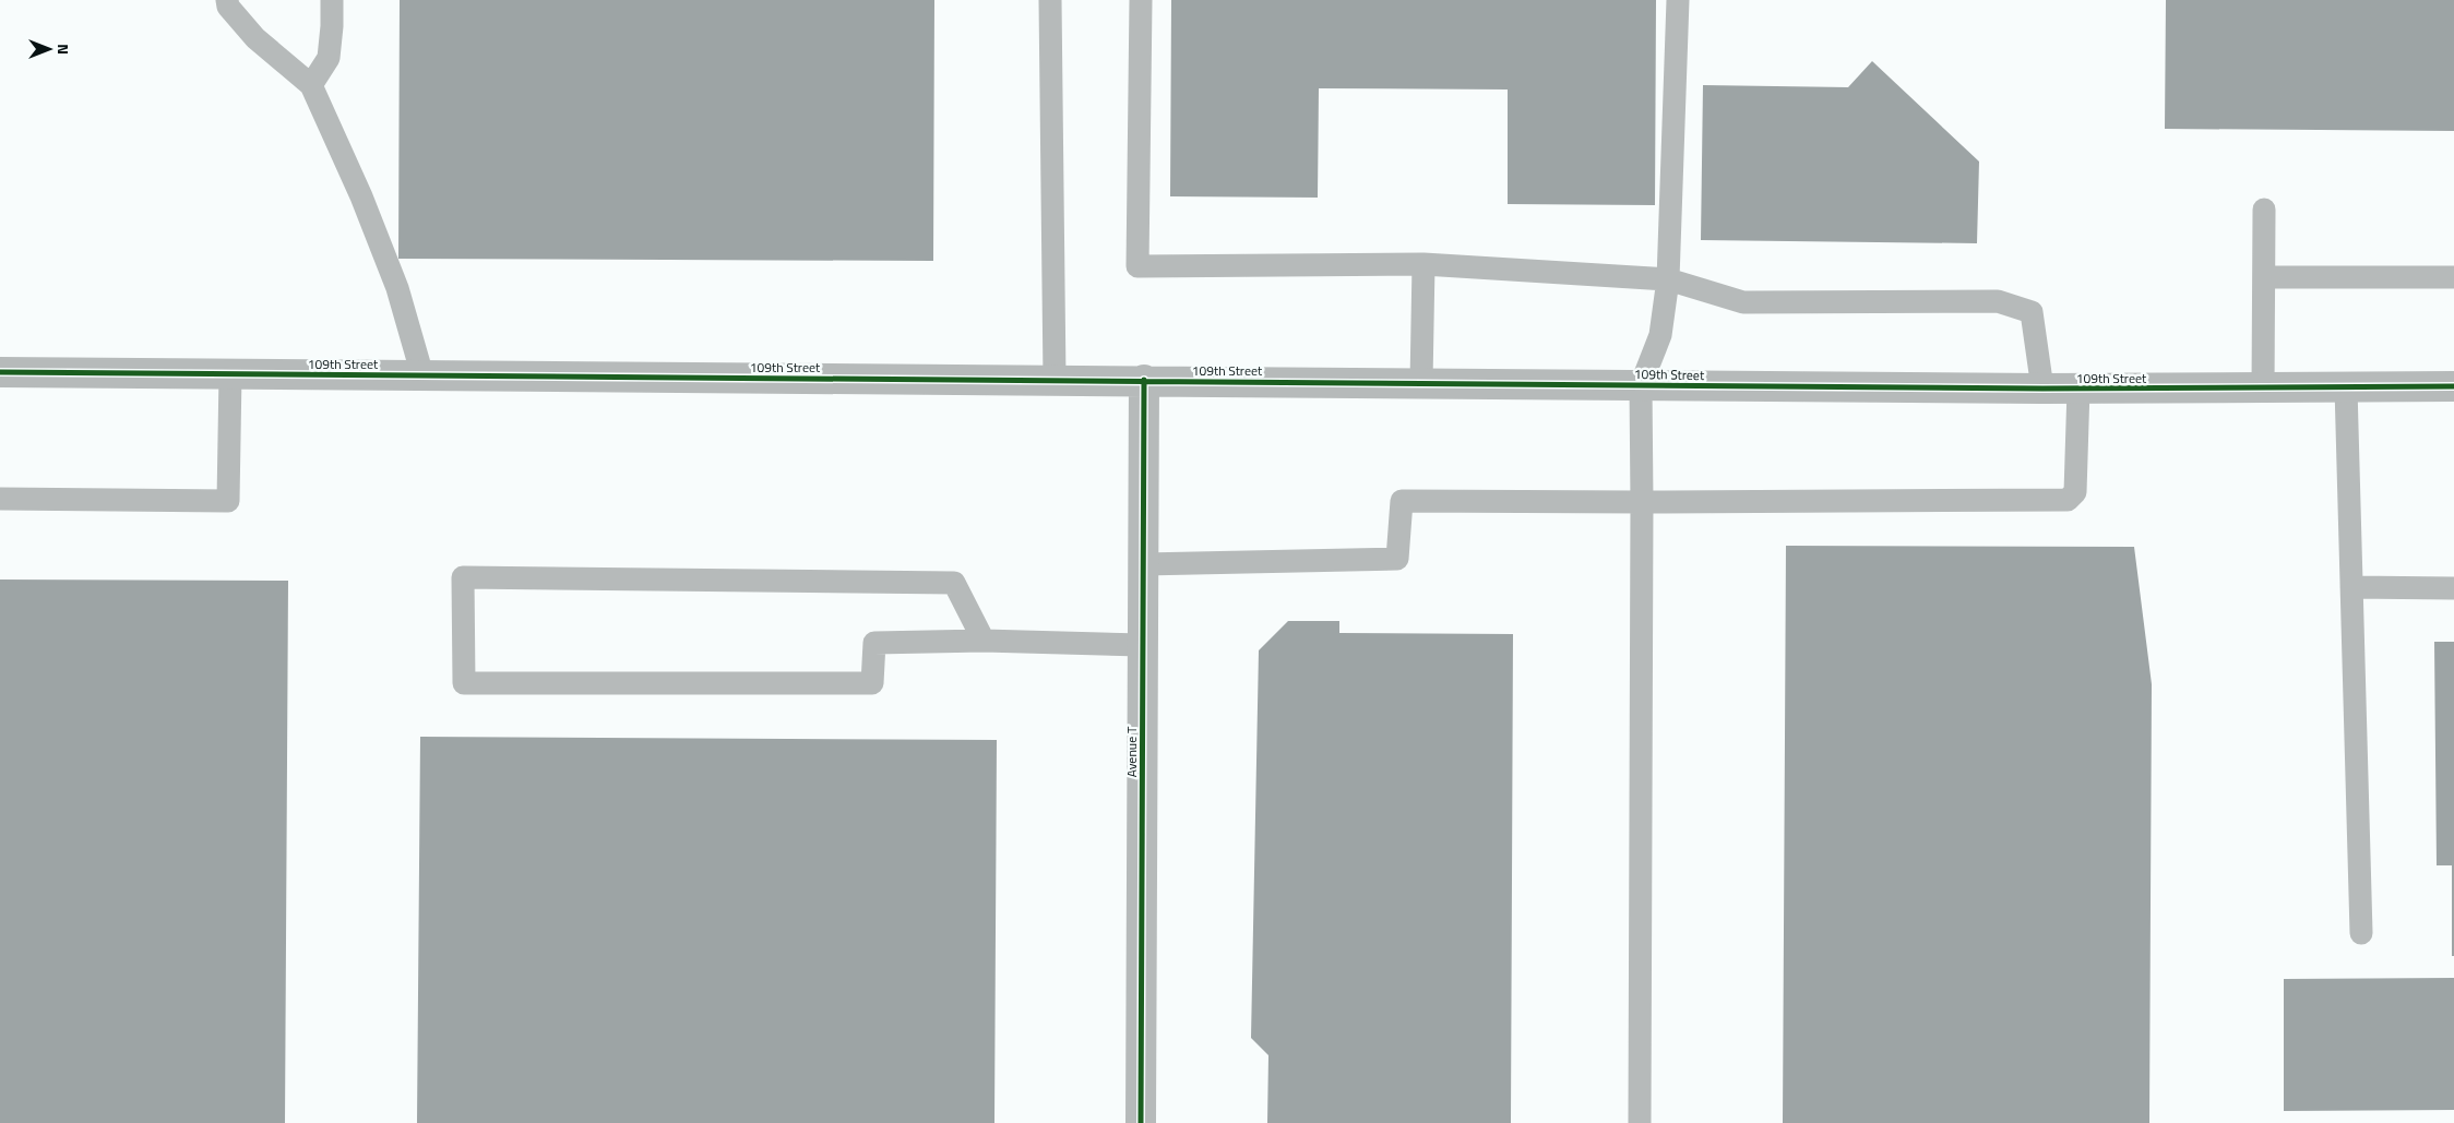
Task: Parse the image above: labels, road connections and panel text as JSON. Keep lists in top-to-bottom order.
{
  "streets": {
    "street": ["109th Street", "Avenue T"]
  },
  "crossings": [
    ["109th Street", "Avenue T"]
  ],
  "north": "right"
}
